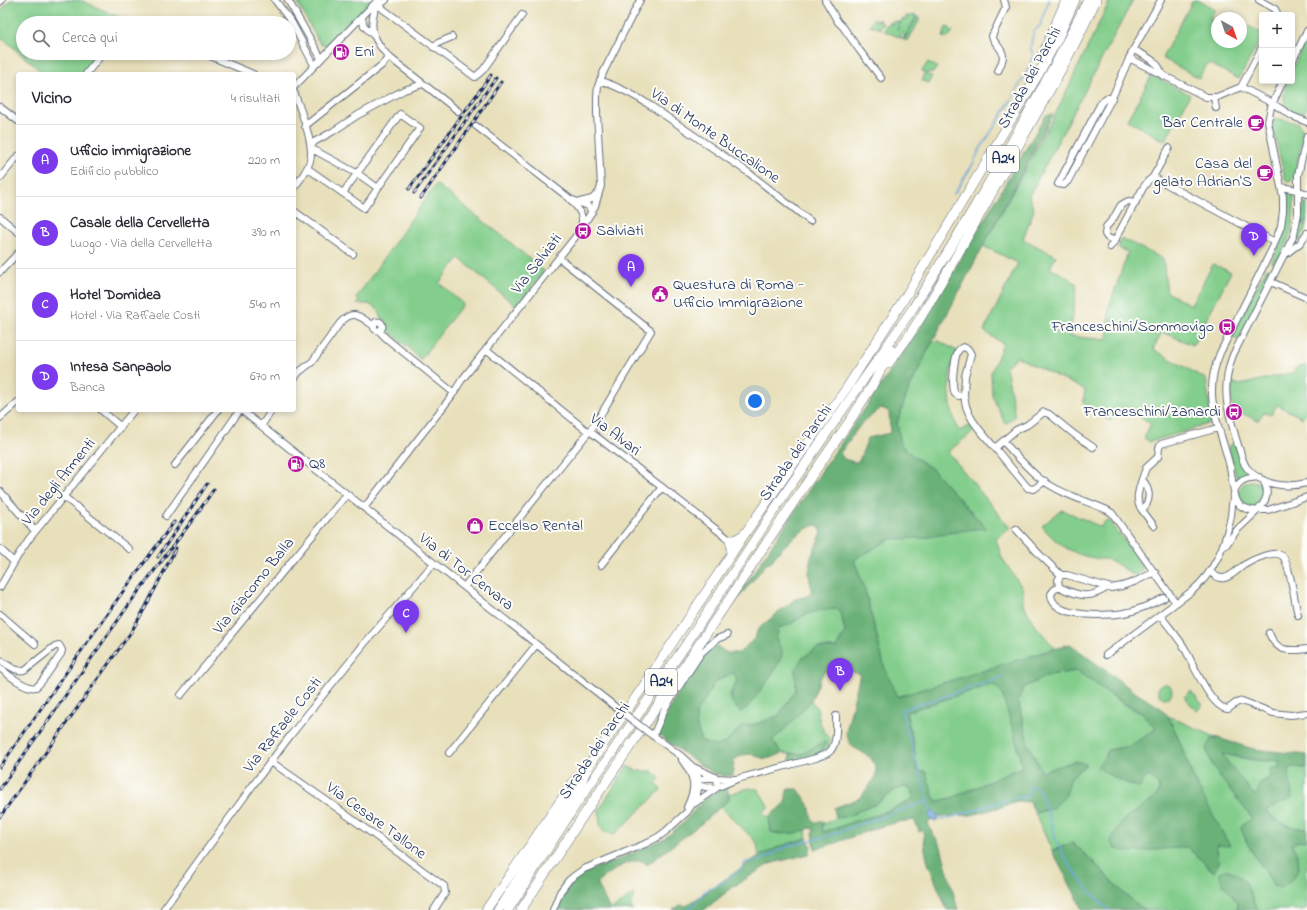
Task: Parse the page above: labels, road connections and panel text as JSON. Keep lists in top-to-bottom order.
{
  "streets": {
    "highway": ["Strada dei Parchi", "A24"],
    "street": [
      "Via di Monte Buccalione",
      "Via Salviati",
      "Via Alvari",
      "Via degli Armenti",
      "Via di Tor Cervara",
      "Via Giacomo Balla",
      "Via Raffaele Costi",
      "Via Cesare Tallone"
    ]
  },
  "crossings": [
    ["Via di Monte Buccalione", "Via Salviati"],
    ["Via Salviati", "Via Alvari"],
    ["Via Salviati", "Via di Tor Cervara"],
    ["Via di Tor Cervara", "Via Giacomo Balla"],
    ["Via di Tor Cervara", "Via Raffaele Costi"],
    ["Via Raffaele Costi", "Via Cesare Tallone"]
  ],
  "places": {
    "fuel station": ["Eni", "Q8"],
    "cafe": ["Bar Centrale", "Casa del gelato Adrian'S"],
    "bus stop": ["Salviati", "Franceschini/Sommovigo", "Franceschini/Zanardi"],
    "public building": ["Questura di Roma - Ufficio Immigrazione"],
    "shop": ["Eccelso Rental"]
  },
  "north": "bottom right",
  "page": {
    "map_buttons": ["+", "−"],
    "search": "Cerca qui",
    "heading": ["Vicino", "4 risultati"],
    "list": [
      {
        "mark": "A",
        "name": "Ufficio immigrazione",
        "note": "Edificio pubblico",
        "value": "220 m"
      },
      {
        "mark": "B",
        "name": "Casale della Cervelletta",
        "note": "Luogo · Via della Cervelletta",
        "value": "390 m"
      },
      {
        "mark": "C",
        "name": "Hotel Domidea",
        "note": "Hotel · Via Raffaele Costi",
        "value": "540 m"
      },
      {
        "mark": "D",
        "name": "Intesa Sanpaolo",
        "note": "Banca",
        "value": "670 m"
      }
    ],
    "pins": [
      "D",
      "A",
      "C",
      "B"
    ]
  }
}
